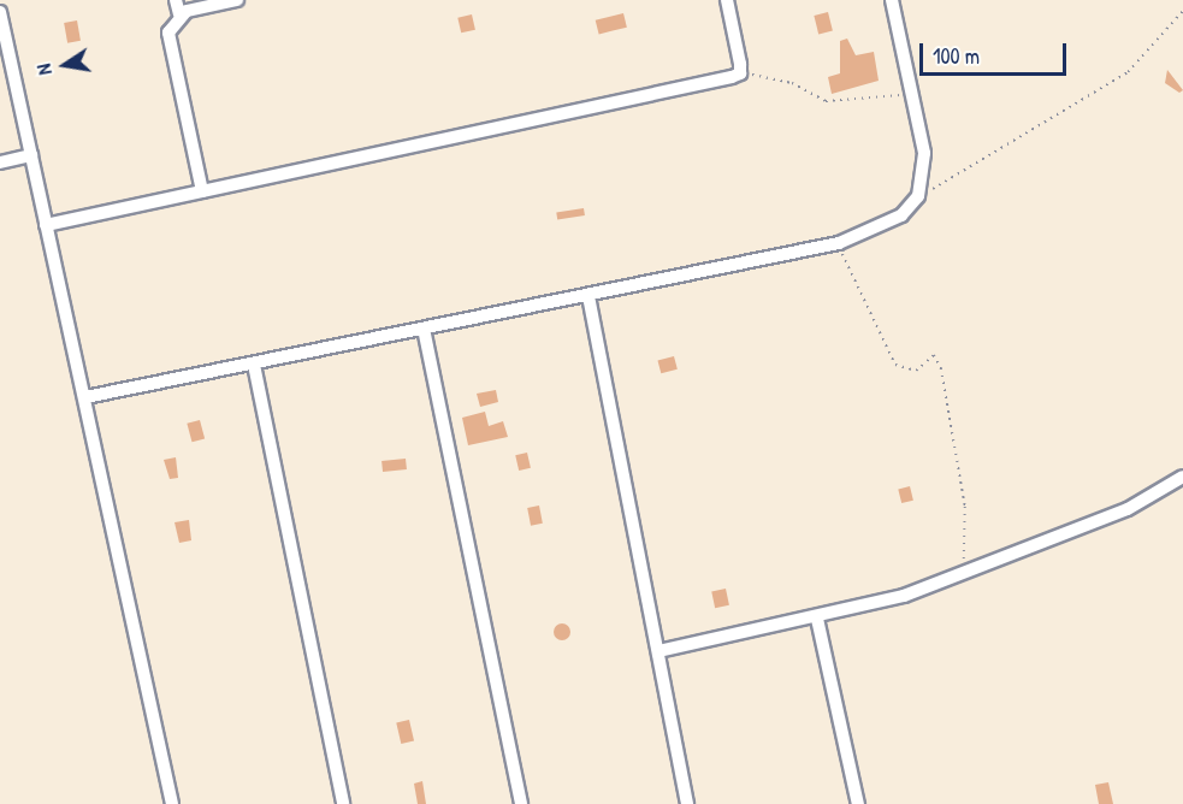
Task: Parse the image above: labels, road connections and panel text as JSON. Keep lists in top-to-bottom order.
{
  "scale_bar": "100 m",
  "north": "left"
}
